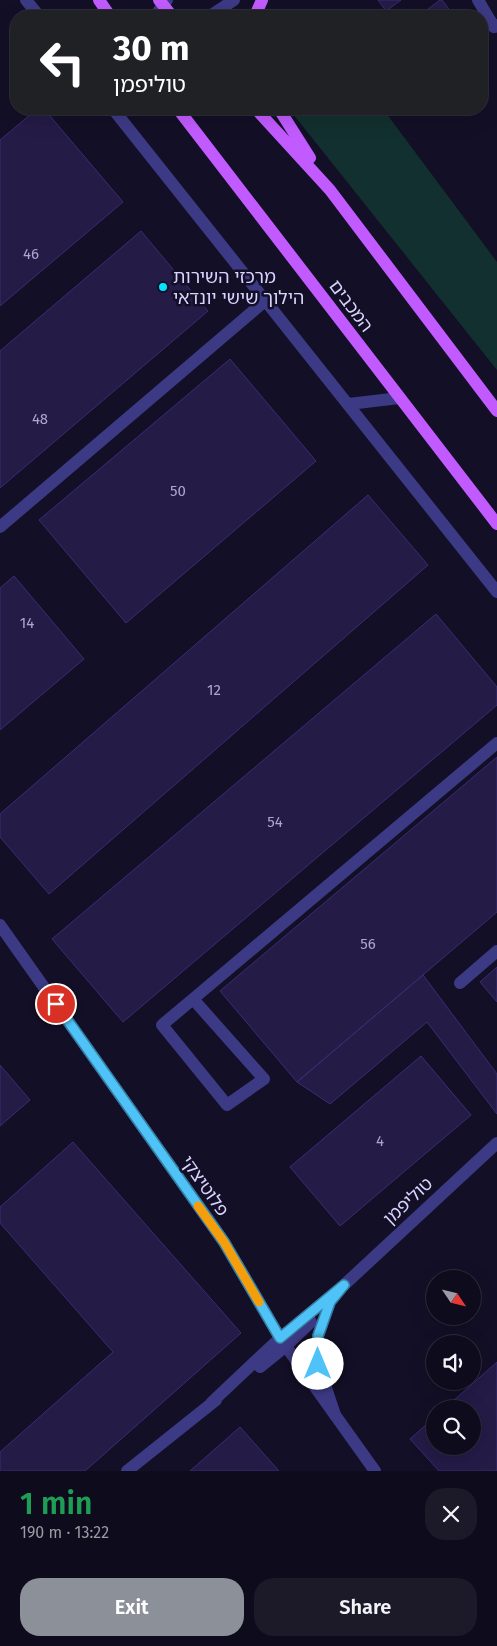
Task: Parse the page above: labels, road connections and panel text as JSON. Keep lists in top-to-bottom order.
{
  "streets": {
    "main road": ["המכבים"],
    "street": ["פלוטיצקי", "טוליפמן"]
  },
  "crossings": [
    ["פלוטיצקי", "טוליפמן"]
  ],
  "places": ["מרכזי השירות הילוך שישי יונדאי"],
  "house_numbers": [
    "46",
    "48",
    "50",
    "14",
    "12",
    "54",
    "56",
    "4"
  ],
  "north": "bottom right",
  "page": {
    "turn": ["30 m", "טוליפמן"],
    "heading": ["1 min", "190 m · 13:22"],
    "buttons": ["Exit", "Share"]
  }
}
